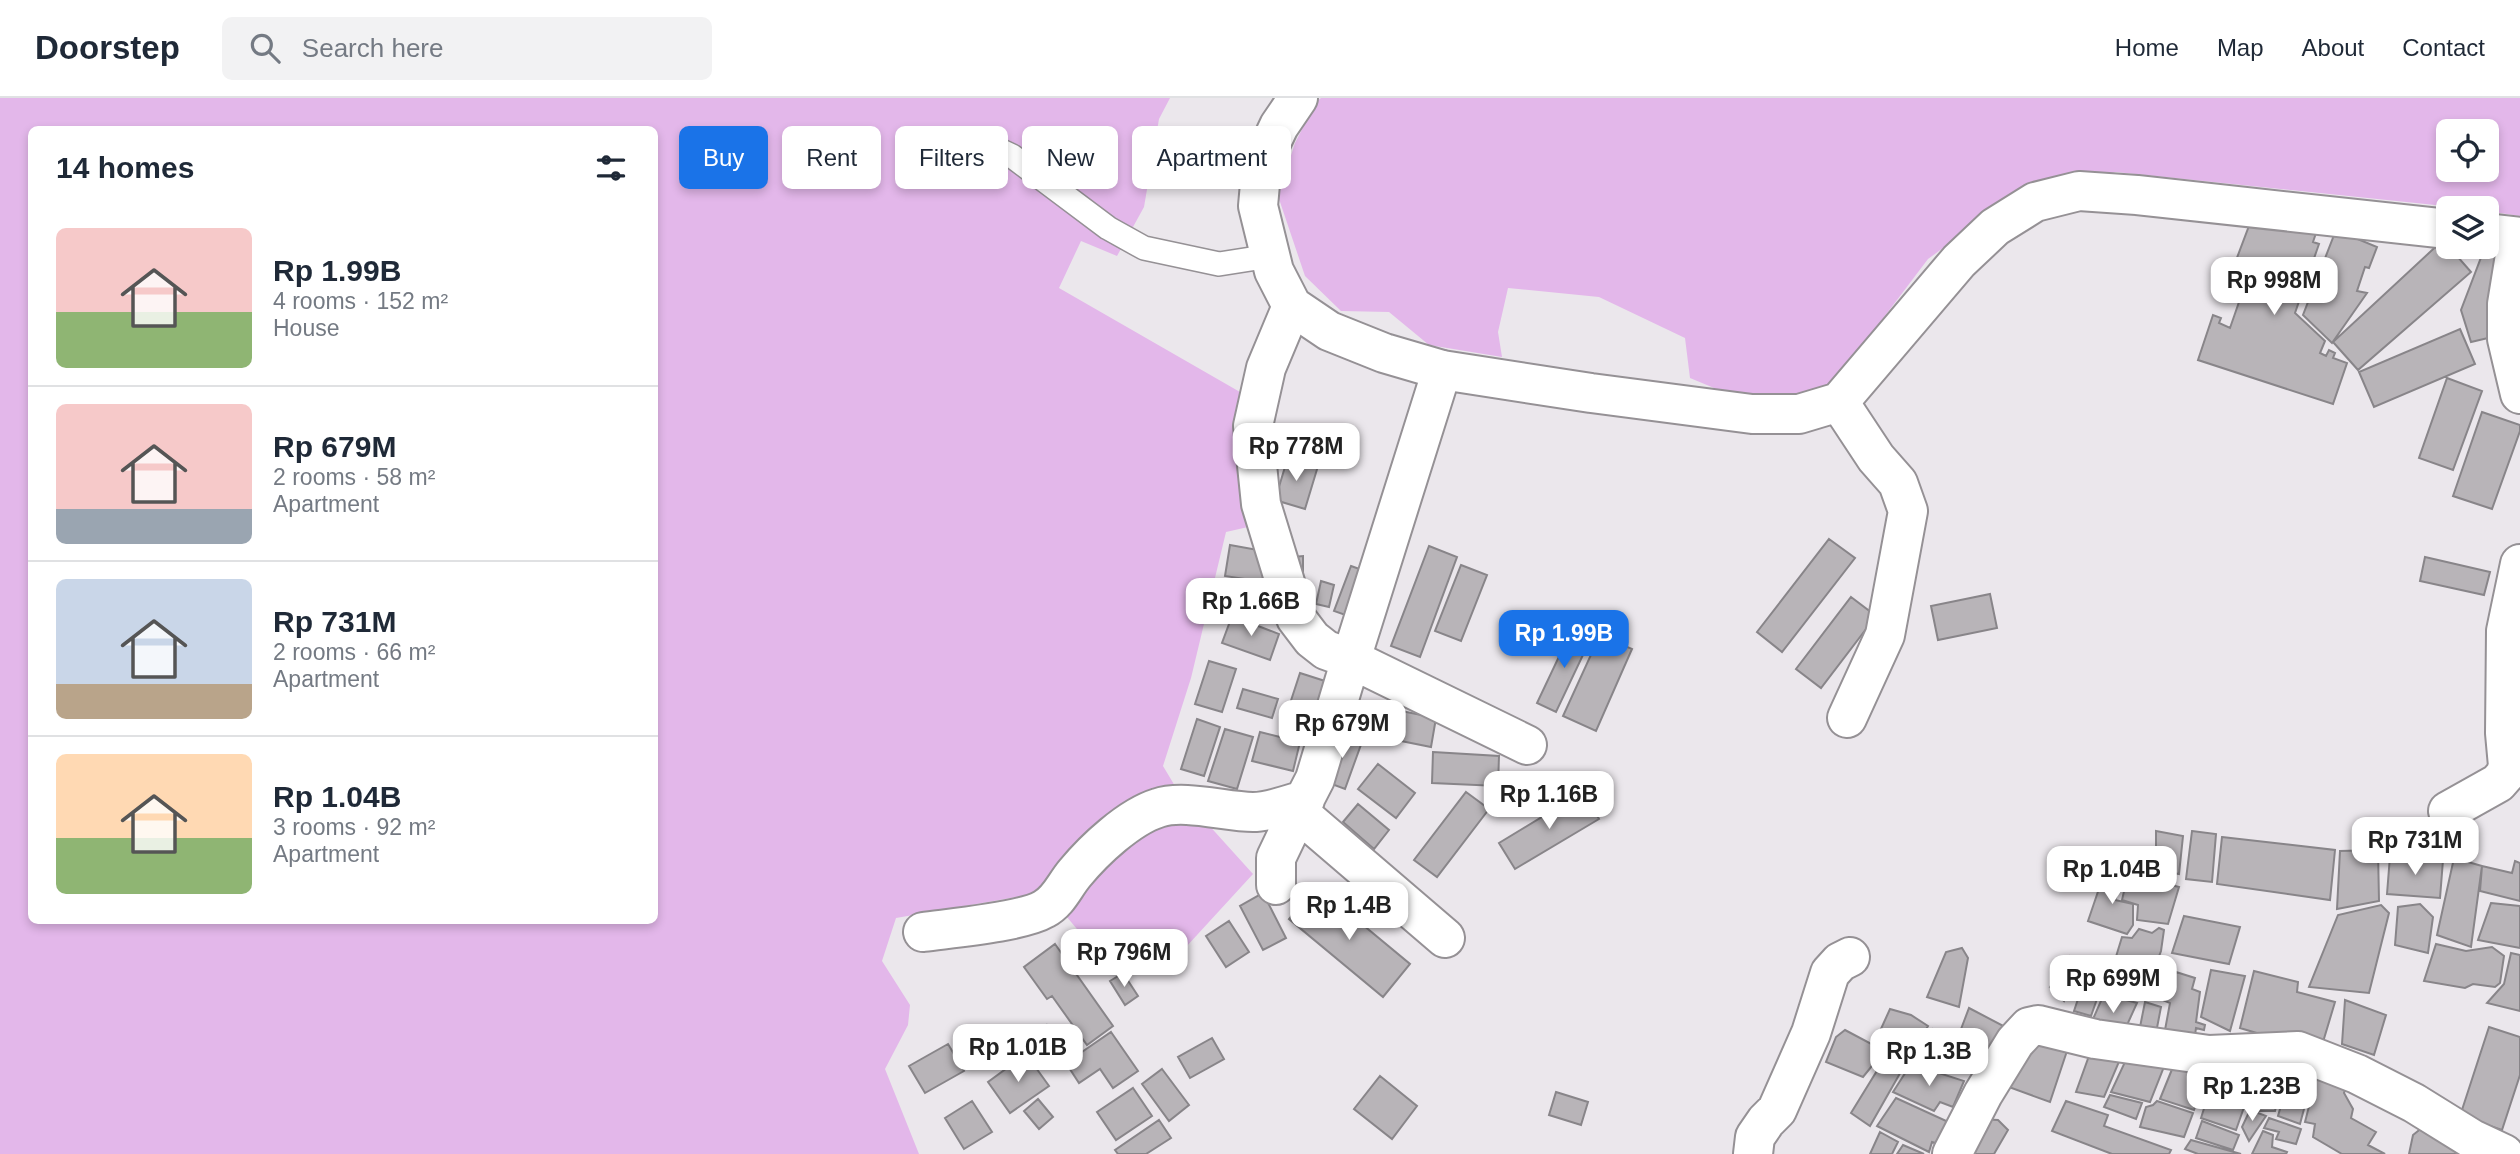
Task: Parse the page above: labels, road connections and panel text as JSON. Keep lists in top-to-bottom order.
{
  "page": {
    "header": "Doorstep",
    "search": "Search here",
    "nav": [
      "Home",
      "Map",
      "About",
      "Contact"
    ],
    "chip": [
      "Buy",
      "Rent",
      "Filters",
      "New",
      "Apartment"
    ],
    "heading": "14 homes",
    "list": [
      {
        "name": "Rp 1.99B",
        "note": "4 rooms · 152 m² · House"
      },
      {
        "name": "Rp 679M",
        "note": "2 rooms · 58 m² · Apartment"
      },
      {
        "name": "Rp 731M",
        "note": "2 rooms · 66 m² · Apartment"
      },
      {
        "name": "Rp 1.04B",
        "note": "3 rooms · 92 m² · Apartment"
      }
    ],
    "price": [
      "Rp 998M",
      "Rp 778M",
      "Rp 1.66B",
      "Rp 1.99B",
      "Rp 679M",
      "Rp 1.16B",
      "Rp 731M",
      "Rp 1.04B",
      "Rp 1.4B",
      "Rp 796M",
      "Rp 699M",
      "Rp 1.01B",
      "Rp 1.3B",
      "Rp 1.23B"
    ]
  }
}
